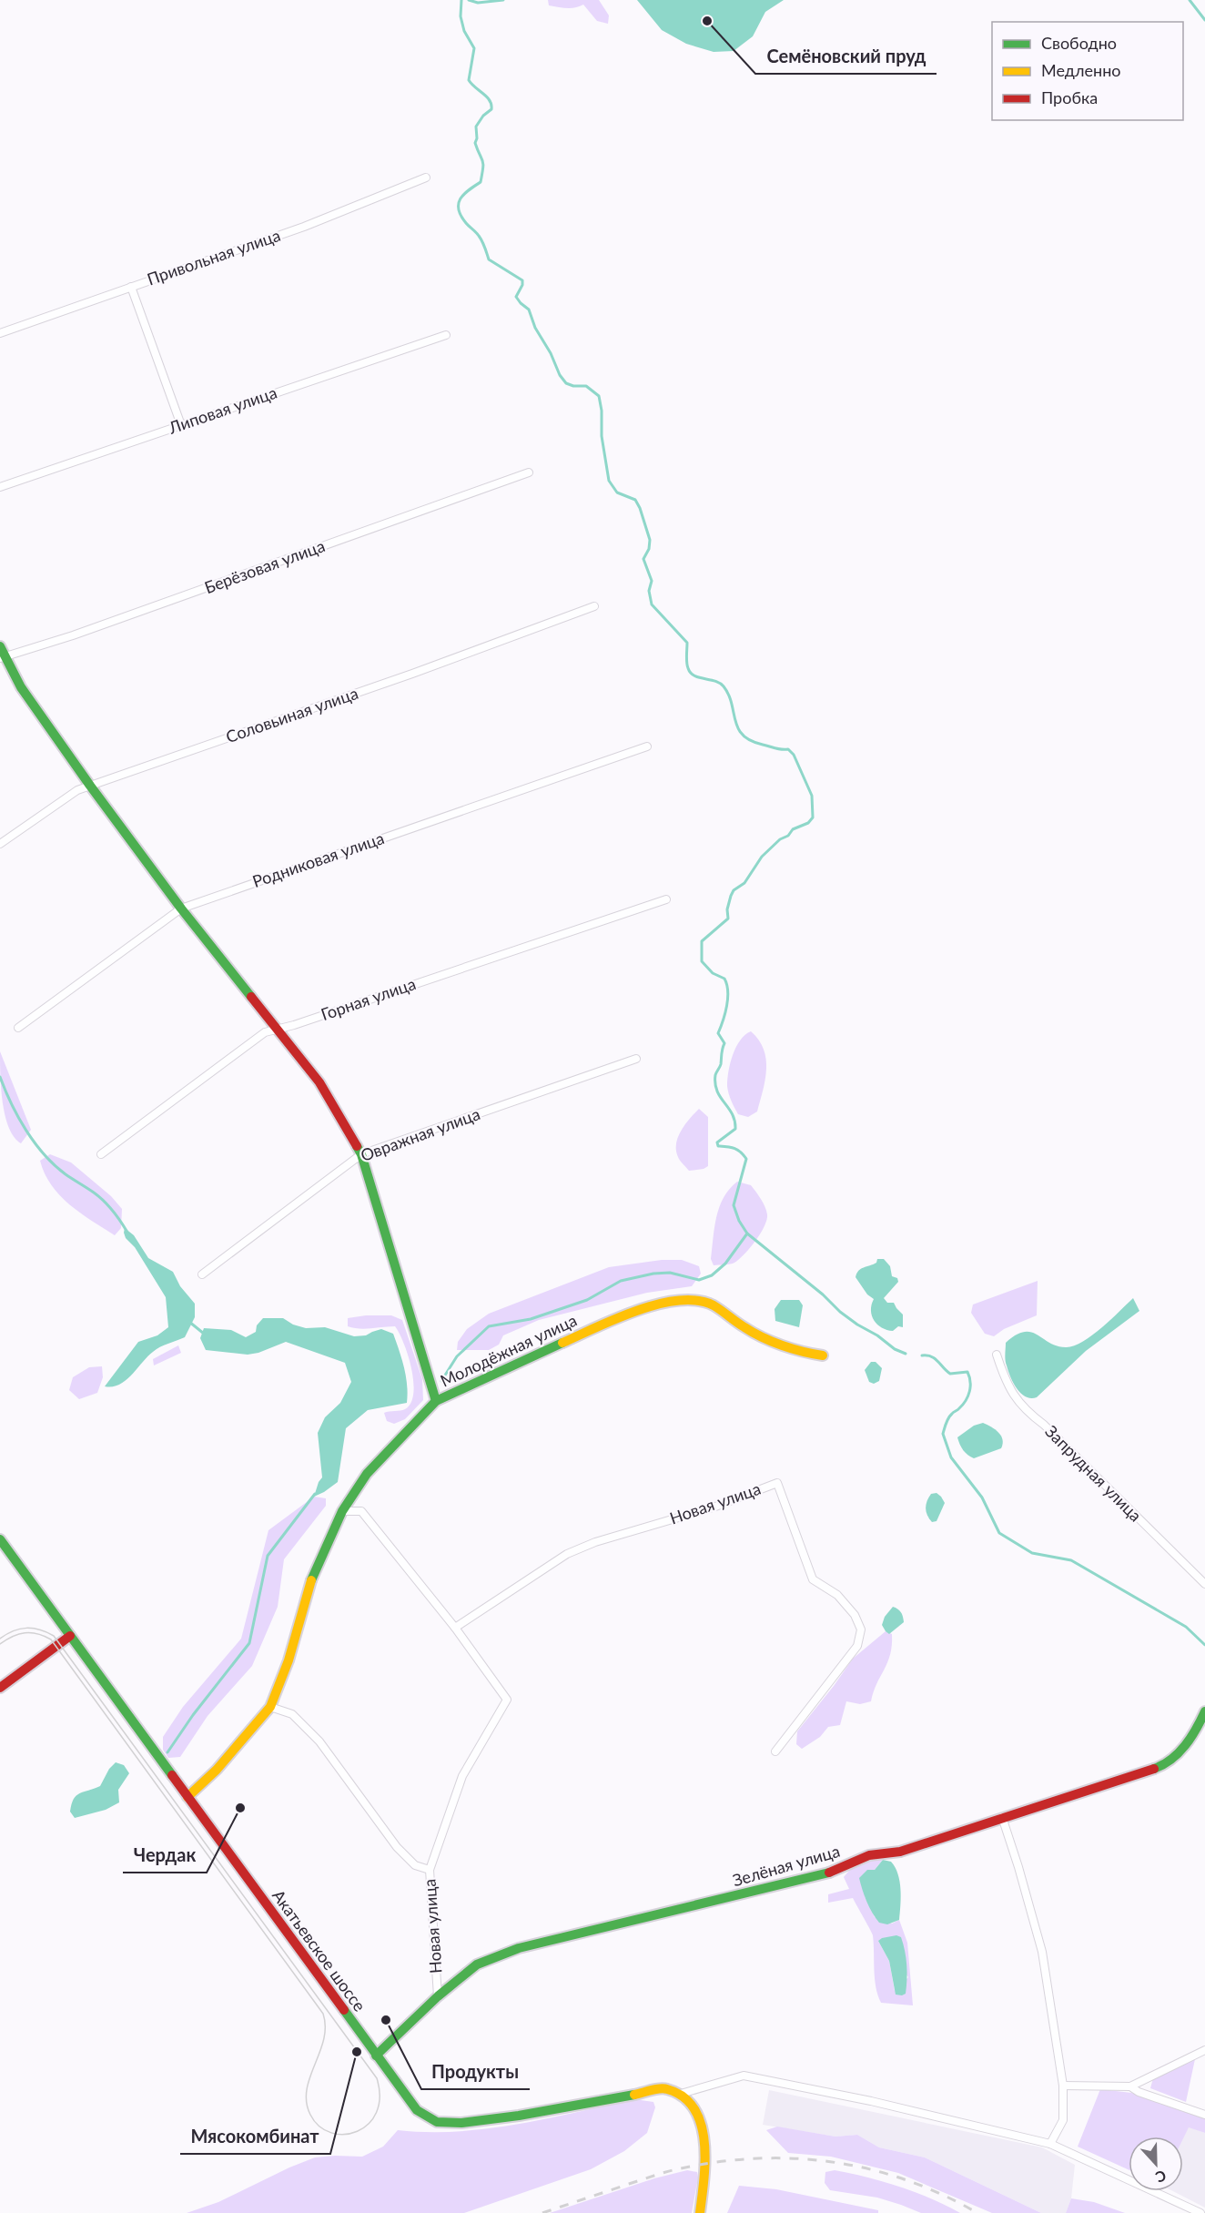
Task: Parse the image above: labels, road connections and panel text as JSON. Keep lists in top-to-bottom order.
{
  "streets": {
    "street": [
      "Привольная улица",
      "Липовая улица",
      "Берёзовая улица",
      "Соловьиная улица",
      "Родниковая улица",
      "Горная улица",
      "Овражная улица",
      "Молодёжная улица",
      "Запрудная улица",
      "Новая улица",
      "Зелёная улица",
      "Акатьевское шоссе"
    ]
  },
  "crossings": [
    ["Молодёжная улица", "Новая улица"],
    ["Молодёжная улица", "Акатьевское шоссе"],
    ["Новая улица", "Зелёная улица"],
    ["Зелёная улица", "Акатьевское шоссе"]
  ],
  "places": [
    "Семёновский пруд",
    "Чердак",
    "Продукты",
    "Мясокомбинат"
  ],
  "legend": ["Свободно", "Медленно", "Пробка"],
  "north": "bottom"
}
